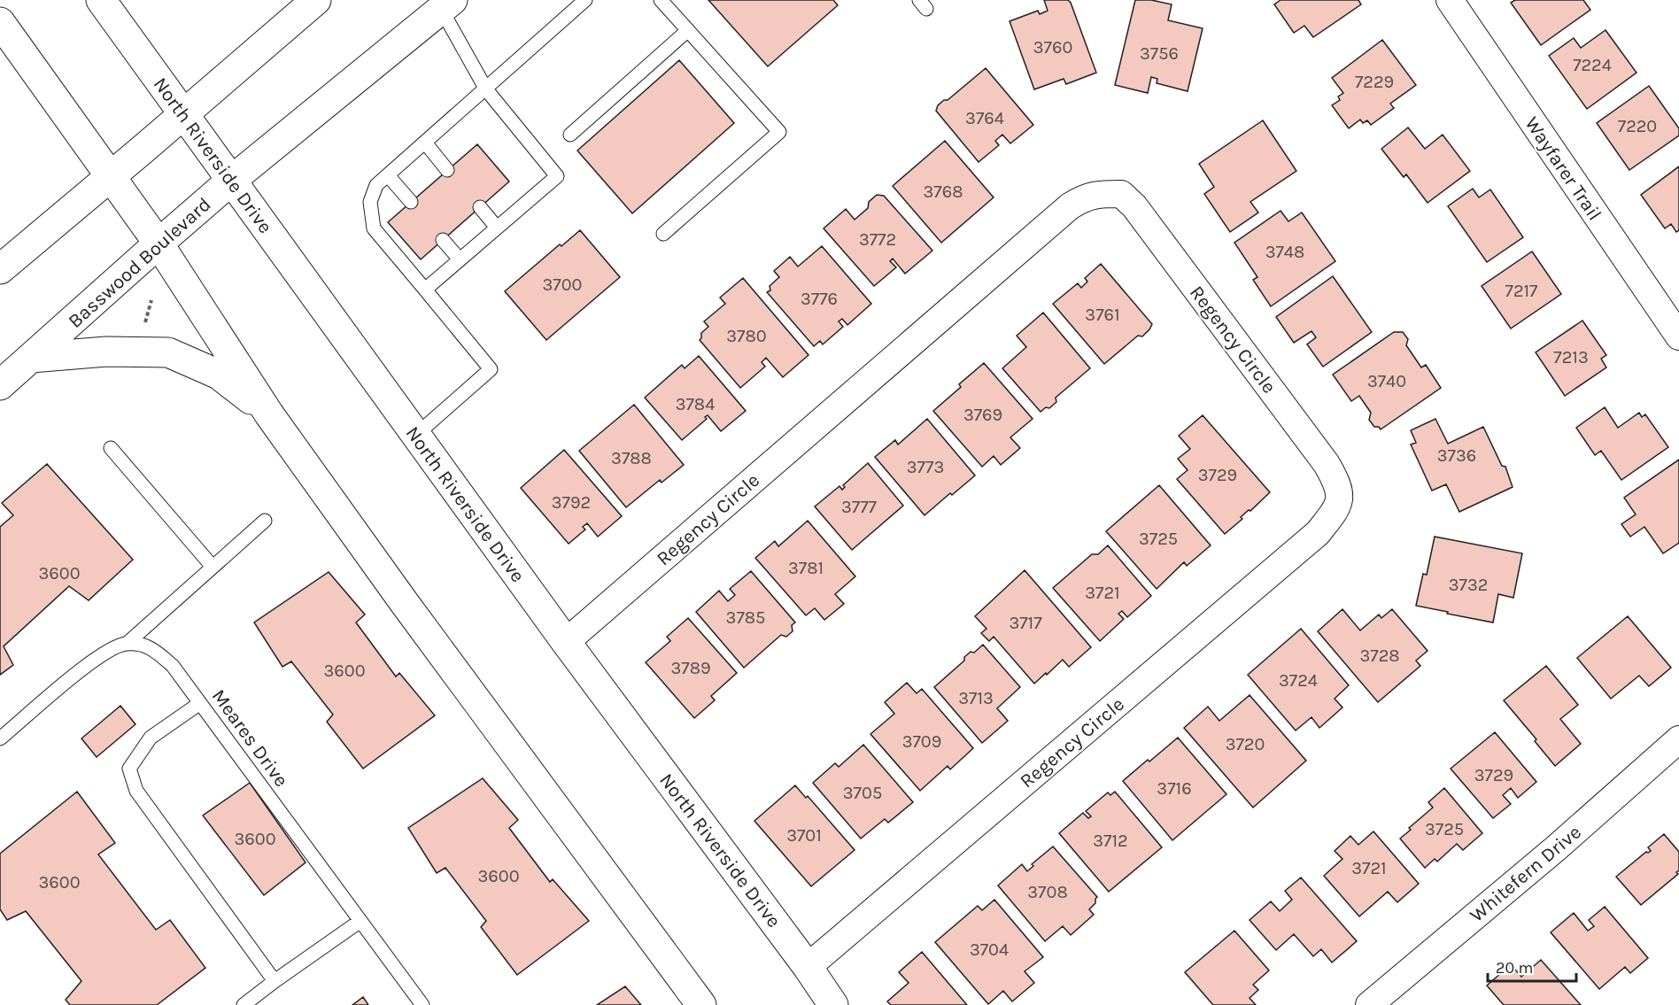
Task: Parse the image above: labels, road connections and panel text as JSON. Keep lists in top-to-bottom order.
{
  "streets": {
    "main road": ["North Riverside Drive", "Basswood Boulevard"],
    "street": ["Wayfarer Trail", "Regency Circle", "Whitefern Drive"],
    "lane": ["Meares Drive"]
  },
  "crossings": [
    ["North Riverside Drive", "Basswood Boulevard"],
    ["North Riverside Drive", "Regency Circle"]
  ],
  "house_numbers": [
    "3760",
    "3756",
    "7224",
    "7229",
    "3764",
    "7220",
    "3768",
    "3772",
    "3748",
    "3700",
    "7217",
    "3776",
    "3761",
    "3780",
    "7213",
    "3740",
    "3784",
    "3769",
    "3736",
    "3788",
    "3773",
    "3729",
    "3792",
    "3777",
    "3725",
    "3781",
    "3600",
    "3732",
    "3721",
    "3785",
    "3717",
    "3728",
    "3789",
    "3600",
    "3724",
    "3713",
    "3709",
    "3720",
    "3729",
    "3716",
    "3705",
    "3725",
    "3701",
    "3600",
    "3712",
    "3721",
    "3600",
    "3600",
    "3708",
    "3704"
  ],
  "scale_bar": "20 m"
}
